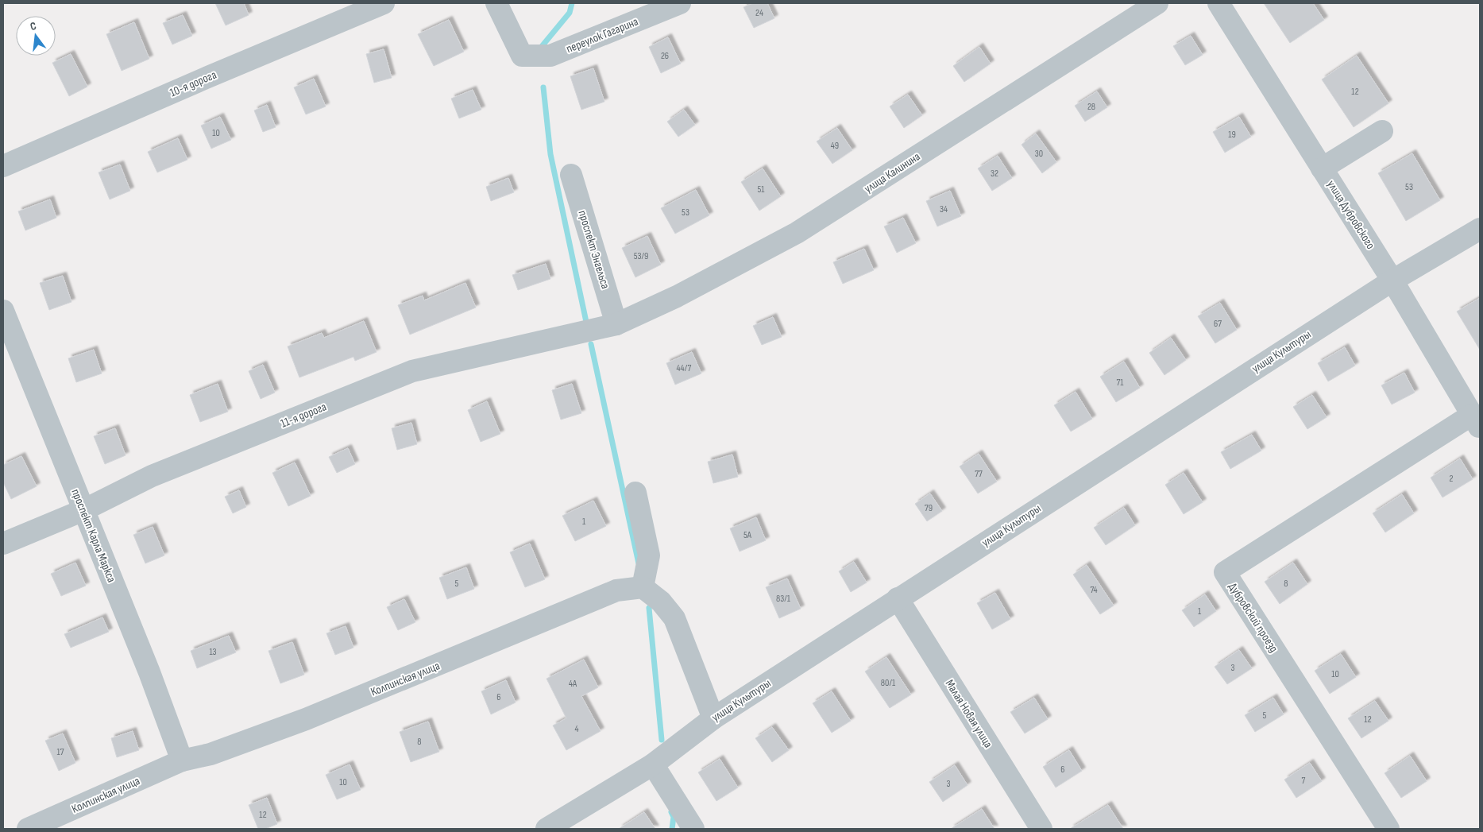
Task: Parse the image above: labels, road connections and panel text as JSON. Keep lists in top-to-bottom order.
{
  "streets": {
    "street": [
      "переулок Гагарина",
      "10-я дорога",
      "улица Калинина",
      "улица Дубровского",
      "проспект Энгельса",
      "улица Культуры",
      "11-я дорога",
      "проспект Карла Маркса",
      "Дубровский проезд",
      "Колпинская улица",
      "Малая Новая улица"
    ]
  },
  "crossings": [
    ["улица Калинина", "проспект Энгельса"],
    ["улица Калинина", "11-я дорога"],
    ["улица Дубровского", "улица Культуры"],
    ["улица Дубровского", "Дубровский проезд"],
    ["проспект Энгельса", "11-я дорога"],
    ["улица Культуры", "Малая Новая улица"],
    ["11-я дорога", "проспект Карла Маркса"],
    ["проспект Карла Маркса", "Колпинская улица"]
  ],
  "house_numbers": [
    "24",
    "26",
    "12",
    "28",
    "10",
    "19",
    "49",
    "30",
    "32",
    "53",
    "51",
    "34",
    "53",
    "53/9",
    "67",
    "44/7",
    "71",
    "77",
    "2",
    "79",
    "1",
    "5А",
    "5",
    "8",
    "74",
    "83/1",
    "1",
    "13",
    "3",
    "10",
    "80/1",
    "4А",
    "6",
    "5",
    "12",
    "4",
    "8",
    "17",
    "6",
    "7",
    "10",
    "3",
    "12"
  ],
  "north": "top"
}
